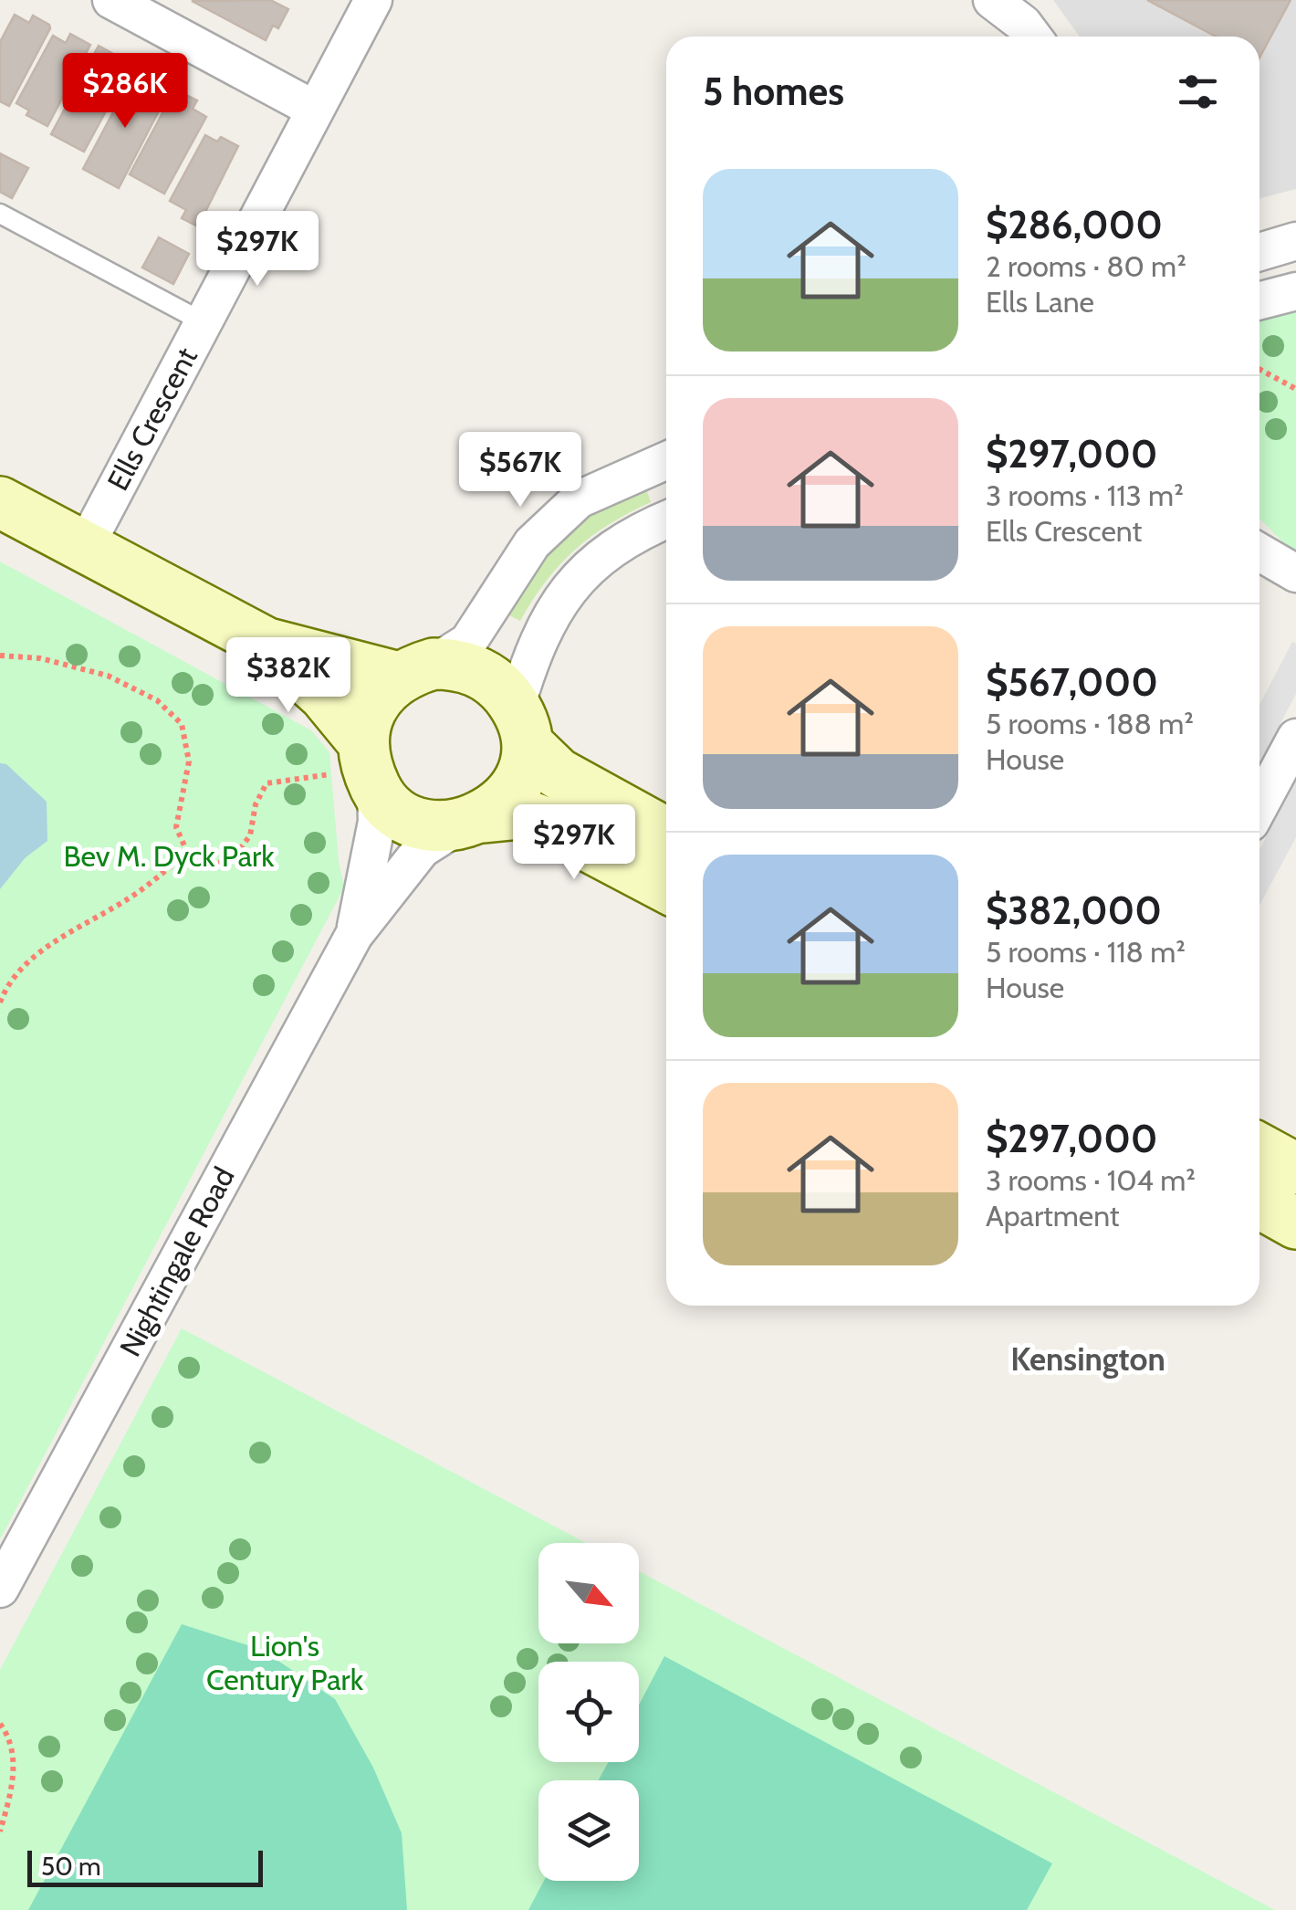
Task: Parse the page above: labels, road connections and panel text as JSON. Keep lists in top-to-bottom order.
{
  "streets": {
    "street": ["Ells Crescent", "Nightingale Road"]
  },
  "districts": ["Kensington"],
  "parks": ["Bev M. Dyck Park", "Lion's Century Park"],
  "scale_bar": "50 m",
  "north": "bottom right",
  "page": {
    "heading": "5 homes",
    "price": [
      "$286K",
      "$297K",
      "$567K",
      "$382K",
      "$297K"
    ],
    "list": [
      {
        "name": "$286,000",
        "note": "2 rooms · 80 m² · Ells Lane"
      },
      {
        "name": "$297,000",
        "note": "3 rooms · 113 m² · Ells Crescent"
      },
      {
        "name": "$567,000",
        "note": "5 rooms · 188 m² · House"
      },
      {
        "name": "$382,000",
        "note": "5 rooms · 118 m² · House"
      },
      {
        "name": "$297,000",
        "note": "3 rooms · 104 m² · Apartment"
      }
    ],
    "scale": "50 m"
  }
}
